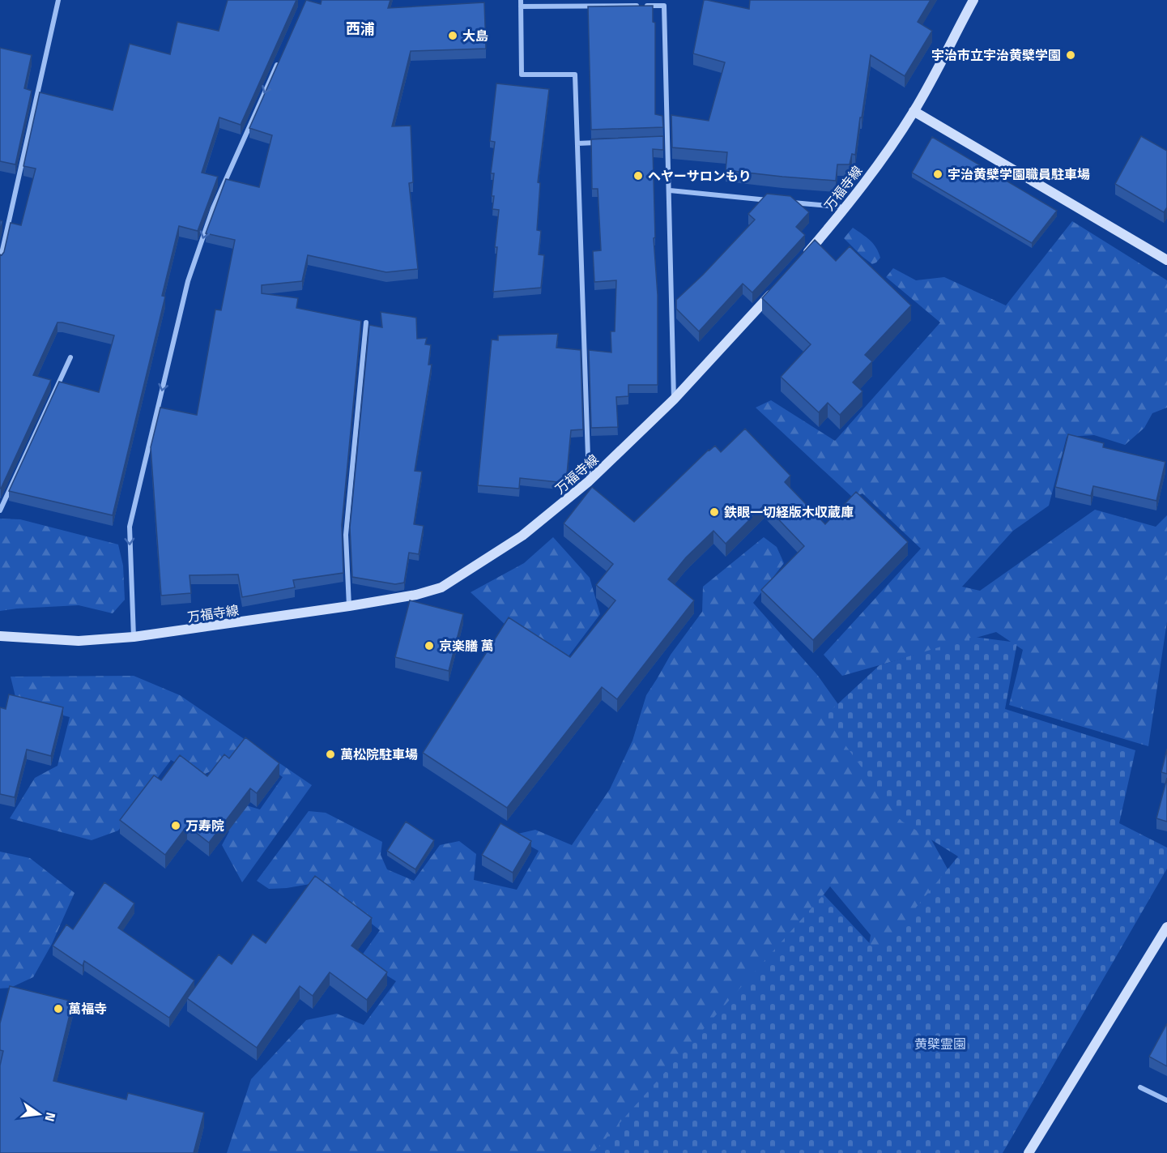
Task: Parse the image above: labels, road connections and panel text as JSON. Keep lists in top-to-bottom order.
{
  "streets": {
    "main road": ["万福寺線"]
  },
  "districts": ["西浦"],
  "parks": ["黄檗霊園"],
  "places": [
    "大島",
    "宇治市立宇治黄檗学園",
    "宇治黄檗学園職員駐車場",
    "ヘヤーサロンもり",
    "鉄眼一切経版木収蔵庫",
    "京楽膳 萬",
    "萬松院駐車場",
    "万寿院",
    "萬福寺"
  ],
  "north": "right"
}
